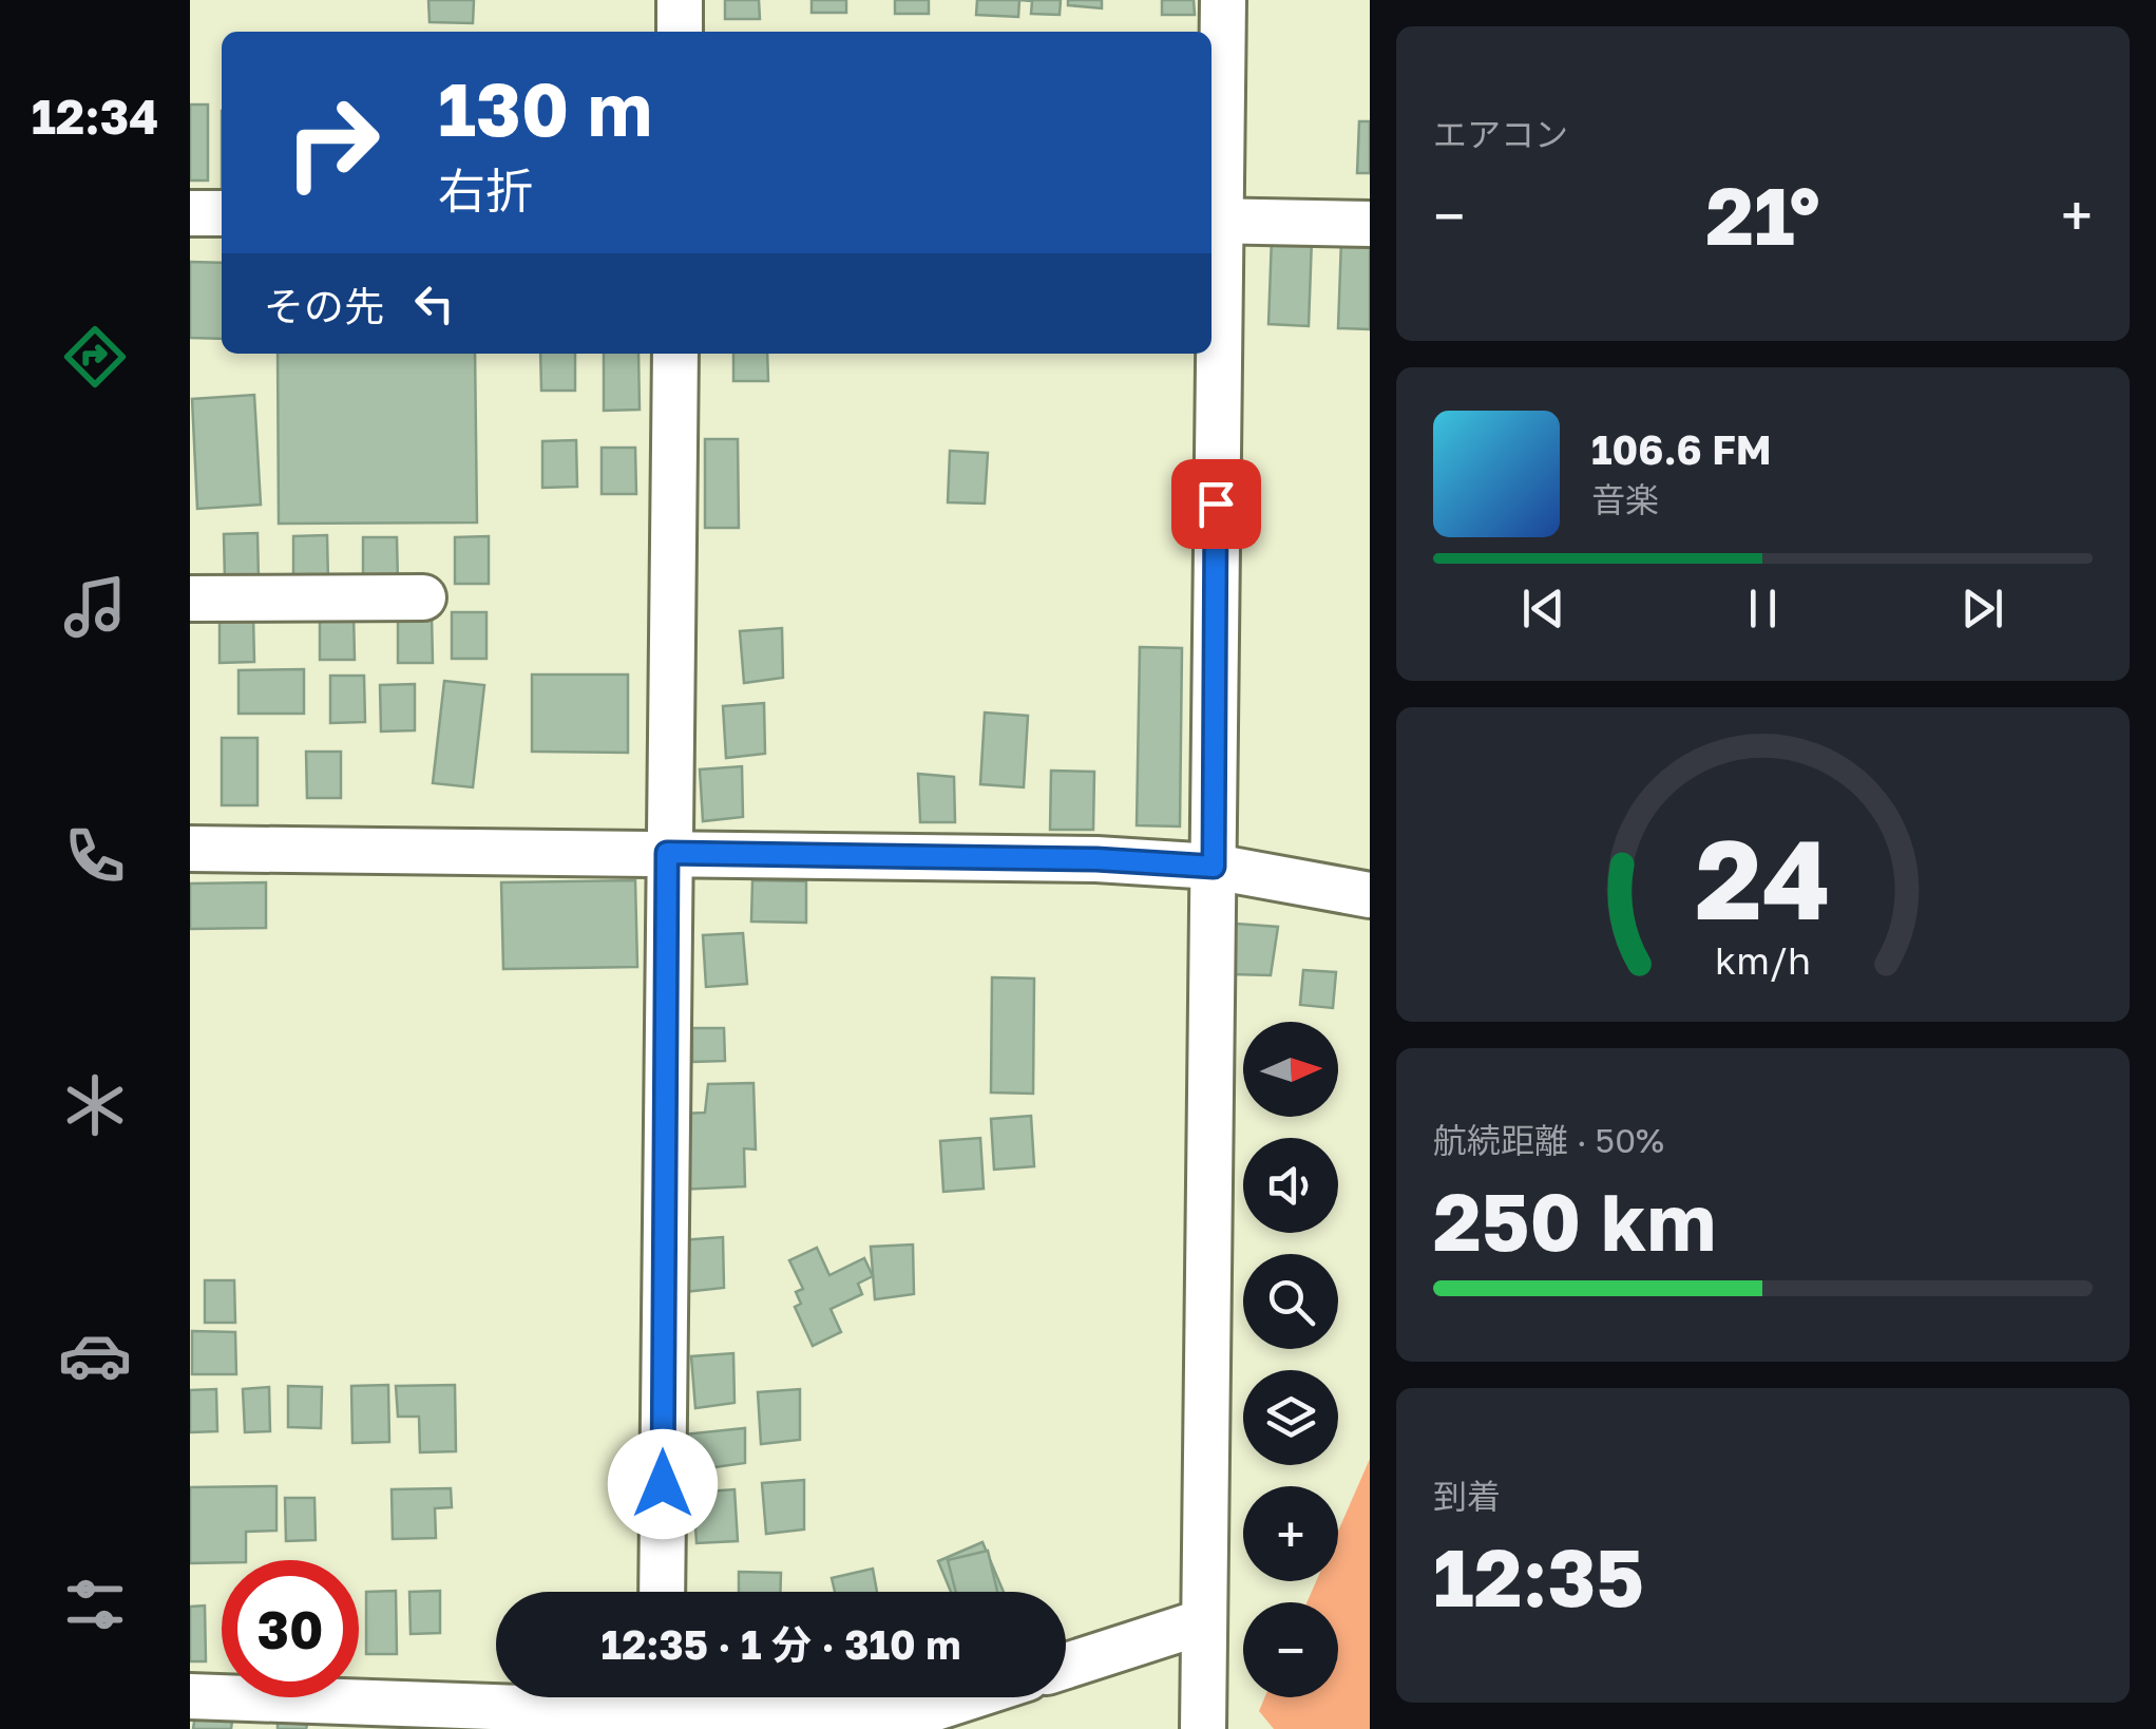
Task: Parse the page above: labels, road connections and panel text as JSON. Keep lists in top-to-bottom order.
{
  "north": "right",
  "page": {
    "tabs": "12:34",
    "tile": [
      "エアコン",
      ["航続距離 · 50%", "250 km"],
      ["到着", "12:35"]
    ],
    "turn": ["130 m", "右折"],
    "heat": ["−", "21°", "+"],
    "then": "その先",
    "song": ["106.6 FM", "音楽"],
    "map_buttons": ["+", "−"],
    "limit": "30",
    "trip": "12:35 · 1 分 · 310 m",
    "gauge": ["24", "km/h"]
  }
}
